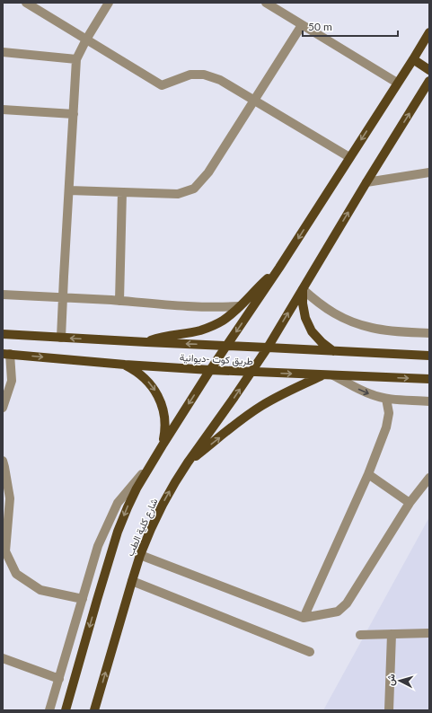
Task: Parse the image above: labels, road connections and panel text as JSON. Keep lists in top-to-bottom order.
{
  "streets": {
    "main road": ["طريق كوت -ديوانية", "شارع كلية الطب"]
  },
  "crossings": [
    ["طريق كوت -ديوانية", "شارع كلية الطب"]
  ],
  "scale_bar": "50 m",
  "north": "left"
}
